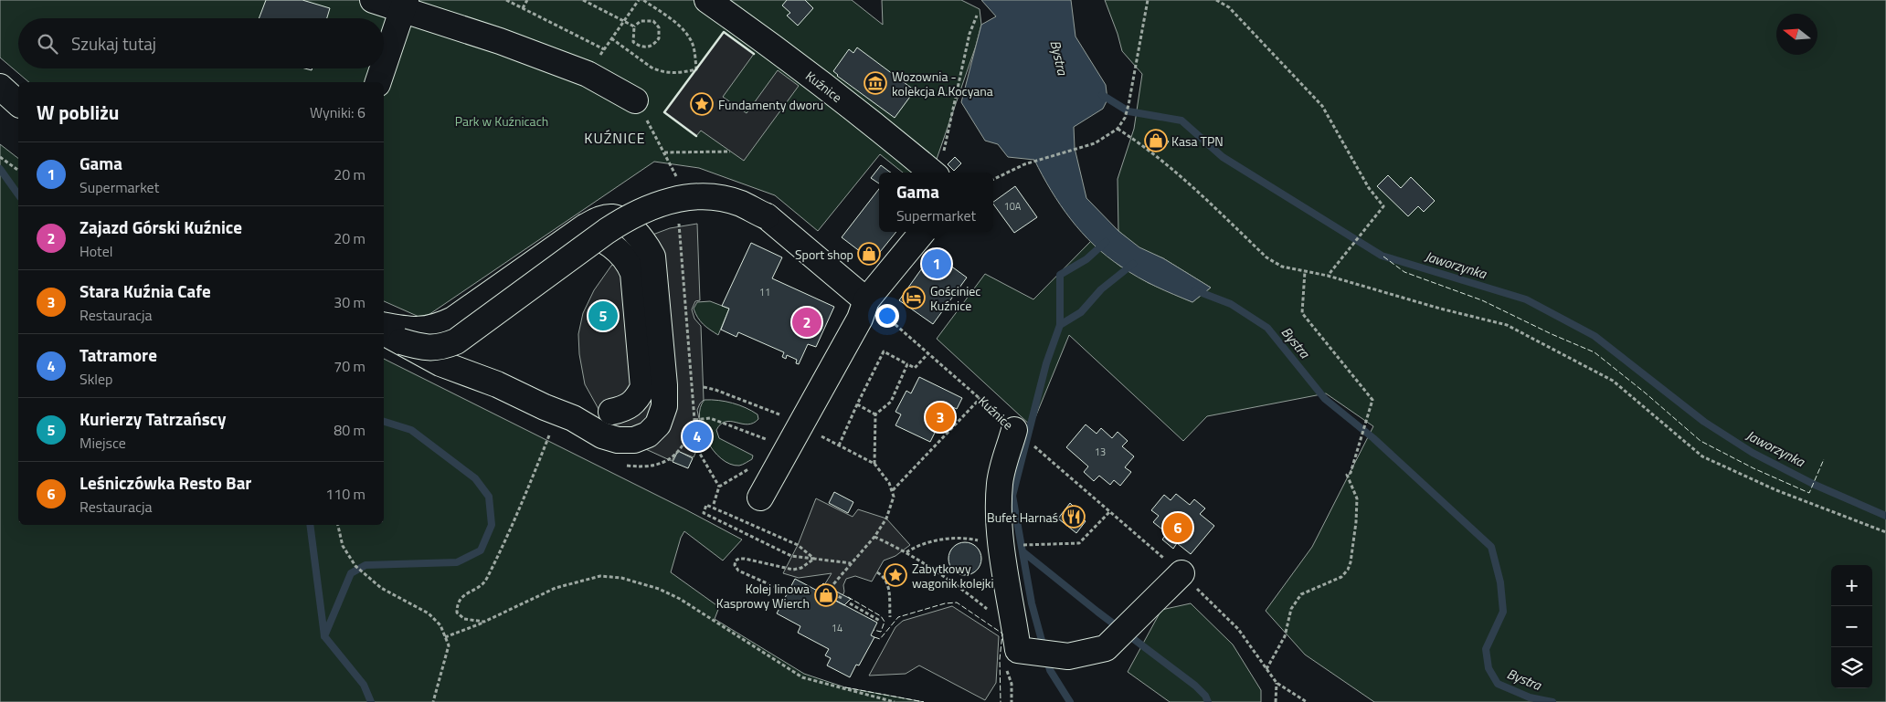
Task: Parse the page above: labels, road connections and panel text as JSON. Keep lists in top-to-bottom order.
{
  "streets": {
    "street": ["Kuźnice"]
  },
  "districts": ["KUŹNICE"],
  "water": ["Bystra", "Jaworzynka"],
  "parks": ["Park w Kuźnicach"],
  "places": {
    "museum": ["Wozownia - kolekcja A.Kocyana"],
    "place": ["Fundamenty dworu", "Zabytkowy wagonik kolejki"],
    "shop": ["Kasa TPN", "Sport shop", "Kolej linowa Kasprowy Wierch"],
    "hotel": ["Gościniec Kuźnice"],
    "restaurant": ["Bufet Harnaś"]
  },
  "house_numbers": [
    "10A",
    "11",
    "13",
    "14"
  ],
  "north": "left",
  "page": {
    "search": "Szukaj tutaj",
    "heading": ["W pobliżu", "Wyniki: 6"],
    "list": [
      {
        "mark": "1",
        "name": "Gama",
        "note": "Supermarket",
        "value": "20 m"
      },
      {
        "mark": "2",
        "name": "Zajazd Górski Kuźnice",
        "note": "Hotel",
        "value": "20 m"
      },
      {
        "mark": "3",
        "name": "Stara Kuźnia Cafe",
        "note": "Restauracja",
        "value": "30 m"
      },
      {
        "mark": "4",
        "name": "Tatramore",
        "note": "Sklep",
        "value": "70 m"
      },
      {
        "mark": "5",
        "name": "Kurierzy Tatrzańscy",
        "note": "Miejsce",
        "value": "80 m"
      },
      {
        "mark": "6",
        "name": "Leśniczówka Resto Bar",
        "note": "Restauracja",
        "value": "110 m"
      }
    ],
    "popup": ["Gama", "Supermarket"],
    "pins": [
      "1",
      "5",
      "2",
      "3",
      "4",
      "6"
    ],
    "map_buttons": ["+", "−"]
  }
}
